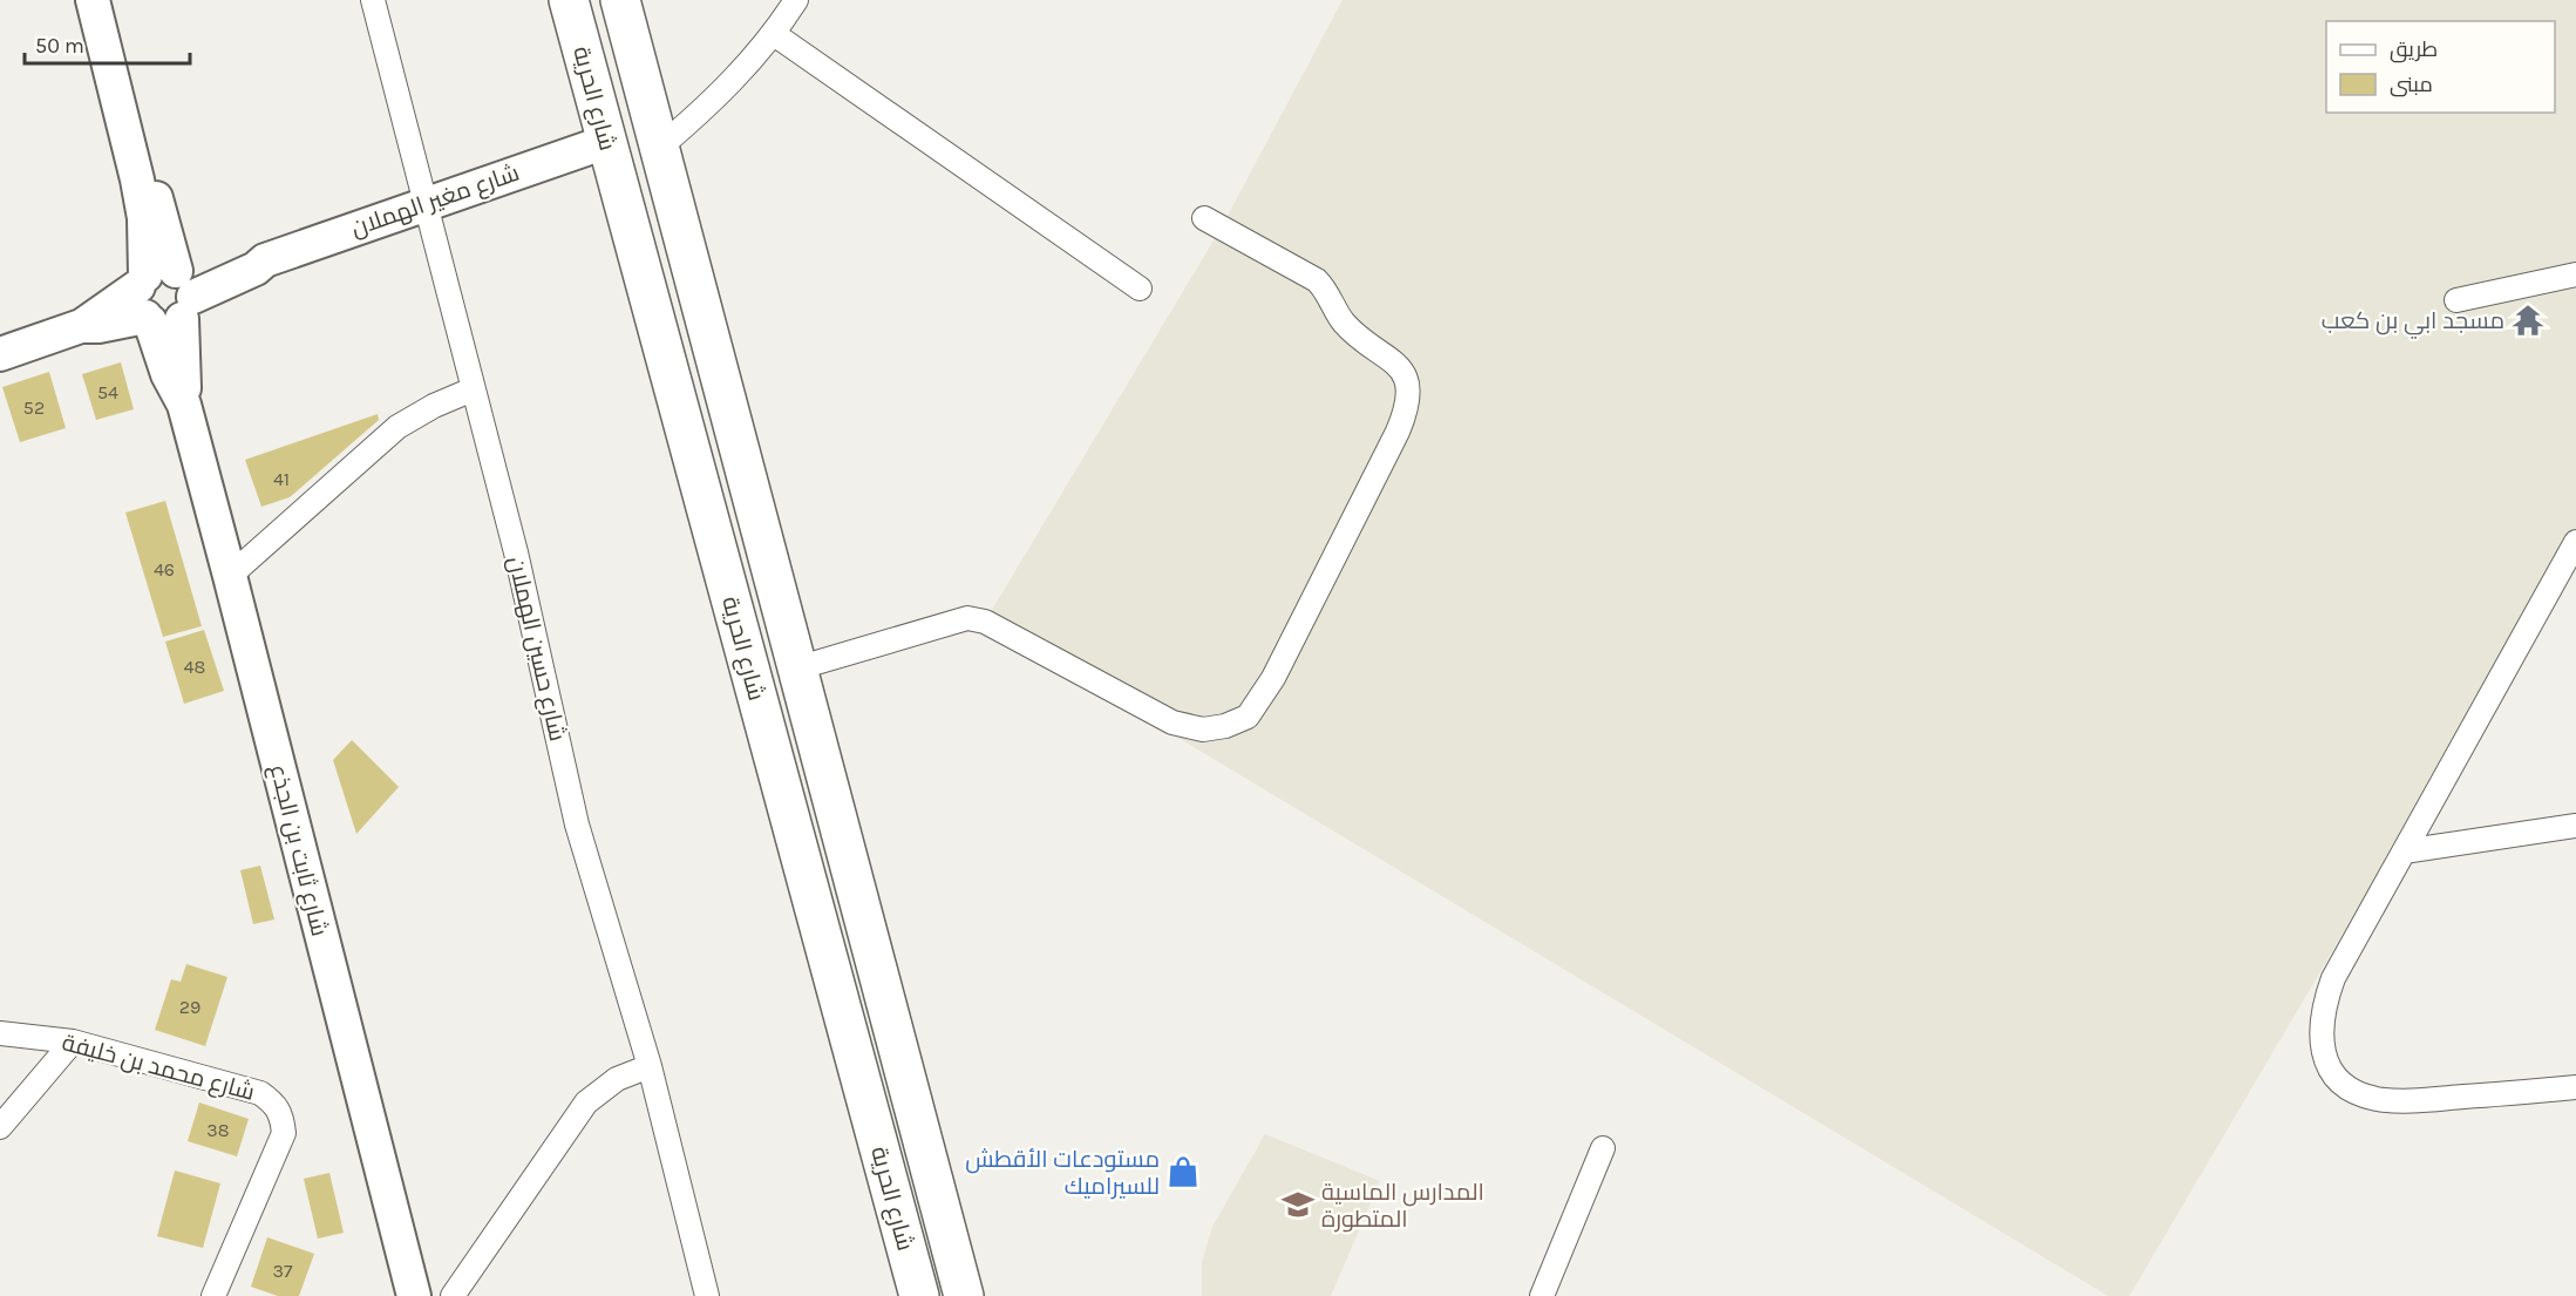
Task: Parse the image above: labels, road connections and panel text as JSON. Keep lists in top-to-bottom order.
{
  "streets": {
    "highway": ["شارع الحرية"],
    "street": [
      "شارع مغير الهملان",
      "شارع حسين الهملان",
      "شارع ثابت بن الجذع",
      "شارع محمد بن خليفة"
    ]
  },
  "crossings": [
    ["شارع الحرية", "شارع مغير الهملان"],
    ["شارع مغير الهملان", "شارع حسين الهملان"],
    ["شارع مغير الهملان", "شارع ثابت بن الجذع"]
  ],
  "places": {
    "temple": ["مسجد ابي بن كعب"],
    "shop": ["مستودعات الأقطش للسيراميك"],
    "school or university": ["المدارس الماسية المتطورة"]
  },
  "house_numbers": [
    "54",
    "52",
    "41",
    "46",
    "48",
    "29",
    "38",
    "37"
  ],
  "legend": ["طريق", "مبنى"],
  "scale_bar": "50 m"
}
